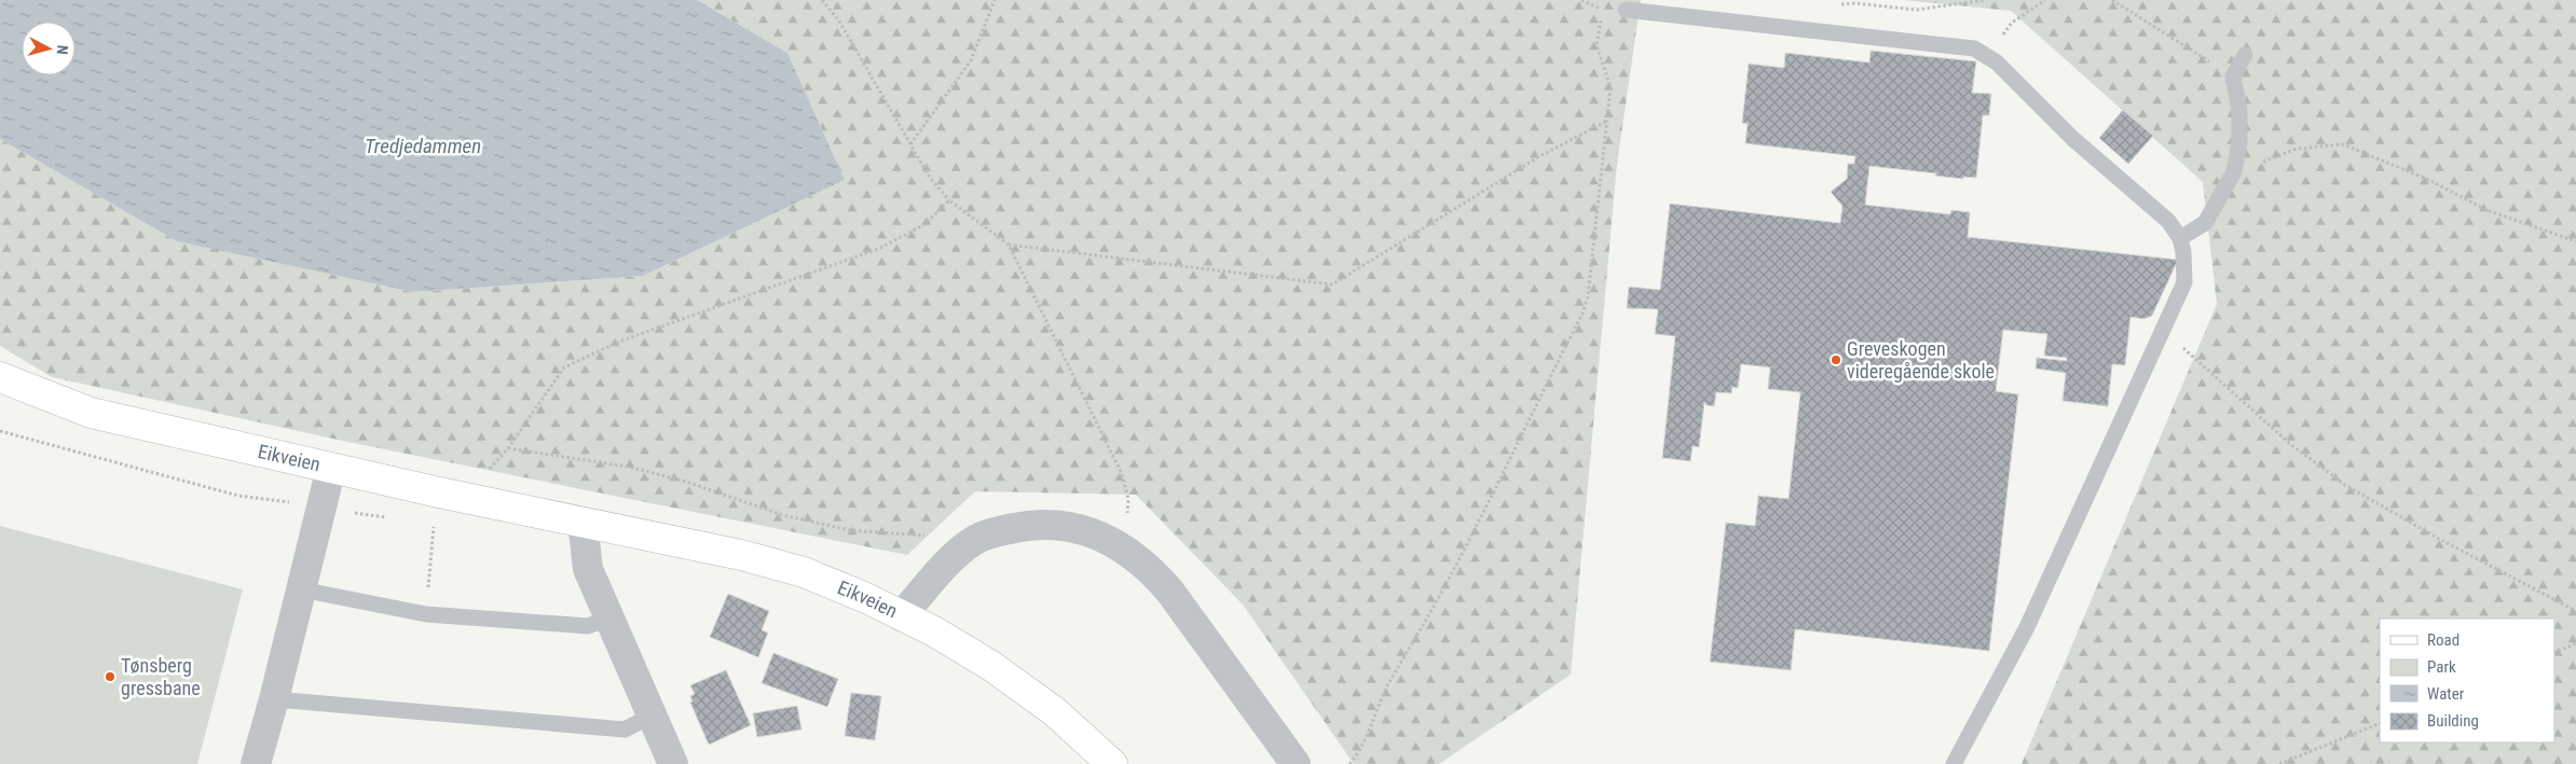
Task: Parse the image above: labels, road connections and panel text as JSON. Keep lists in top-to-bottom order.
{
  "streets": {
    "main road": ["Eikveien"]
  },
  "water": ["Tredjedammen"],
  "places": ["Greveskogen videregående skole", "Tønsberg gressbane"],
  "legend": [
    "Road",
    "Park",
    "Water",
    "Building"
  ],
  "north": "right"
}
